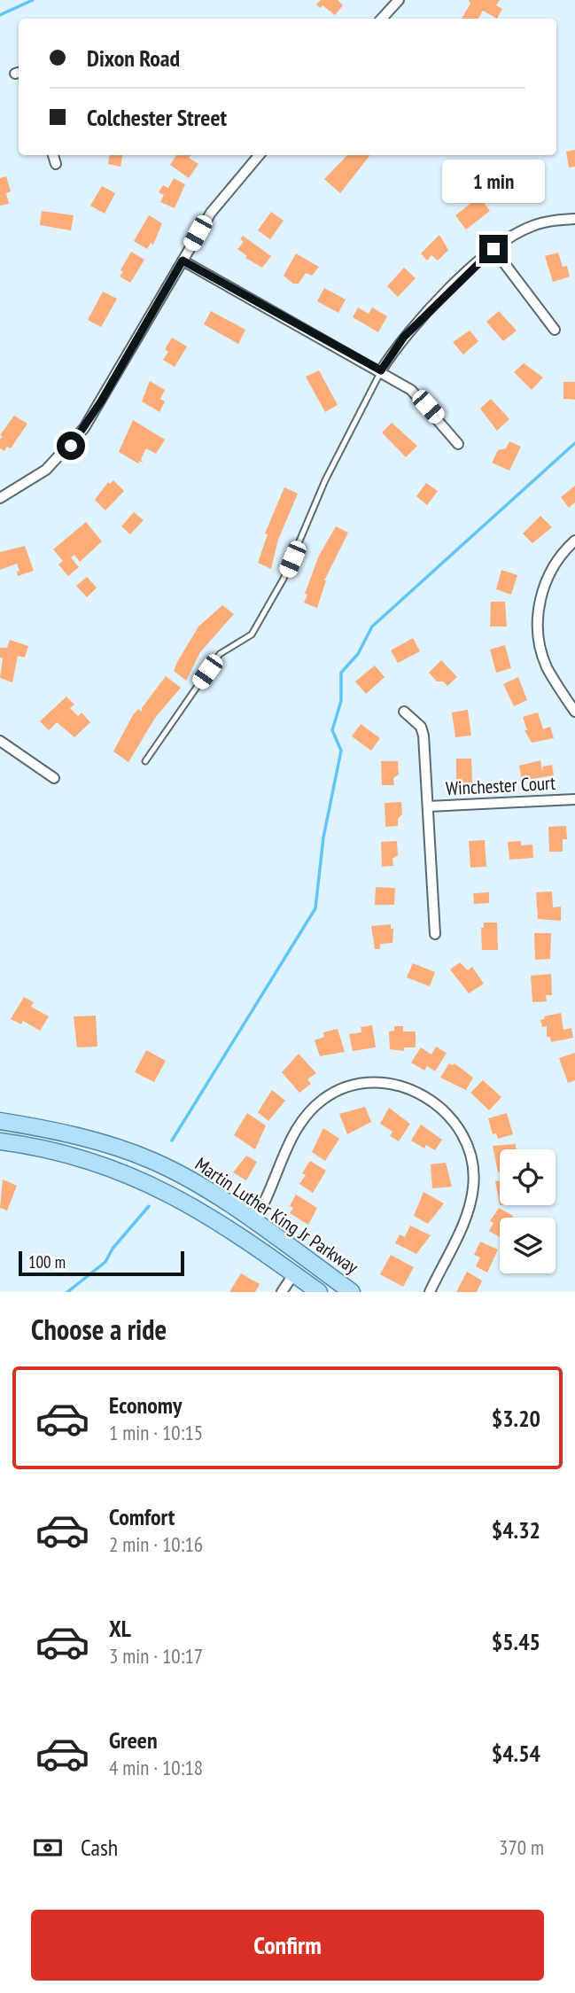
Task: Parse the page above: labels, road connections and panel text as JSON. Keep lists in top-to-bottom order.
{
  "streets": {
    "main road": ["Martin Luther King Jr Parkway"],
    "street": ["Winchester Court"]
  },
  "scale_bar": "100 m",
  "page": {
    "banner": ["Dixon Road", "Colchester Street"],
    "bubble": "1 min",
    "scale": "100 m",
    "heading": "Choose a ride",
    "list": [
      {
        "name": "Economy",
        "note": "1 min · 10:15",
        "value": "$3.20"
      },
      {
        "name": "Comfort",
        "note": "2 min · 10:16",
        "value": "$4.32"
      },
      {
        "name": "XL",
        "note": "3 min · 10:17",
        "value": "$5.45"
      },
      {
        "name": "Green",
        "note": "4 min · 10:18",
        "value": "$4.54"
      }
    ],
    "pay": ["Cash", "370 m"],
    "buttons": "Confirm"
  }
}
